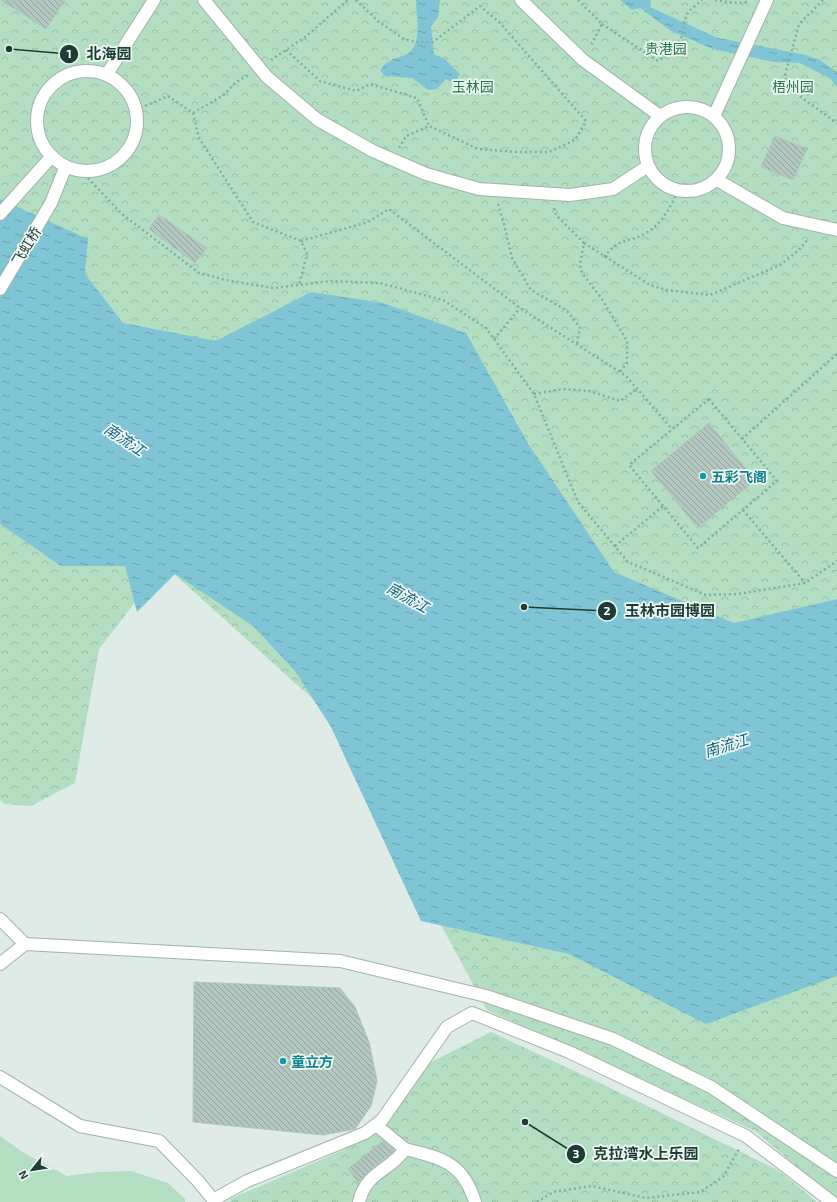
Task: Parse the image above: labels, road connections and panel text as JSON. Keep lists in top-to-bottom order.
{
  "streets": {
    "street": ["飞虹桥"]
  },
  "water": ["南流江"],
  "parks": ["贵港园", "玉林园", "梧州园"],
  "places": [
    "北海园",
    "五彩飞阁",
    "玉林市园博园",
    "童立方",
    "克拉湾水上乐园"
  ],
  "north": "bottom left"
}
